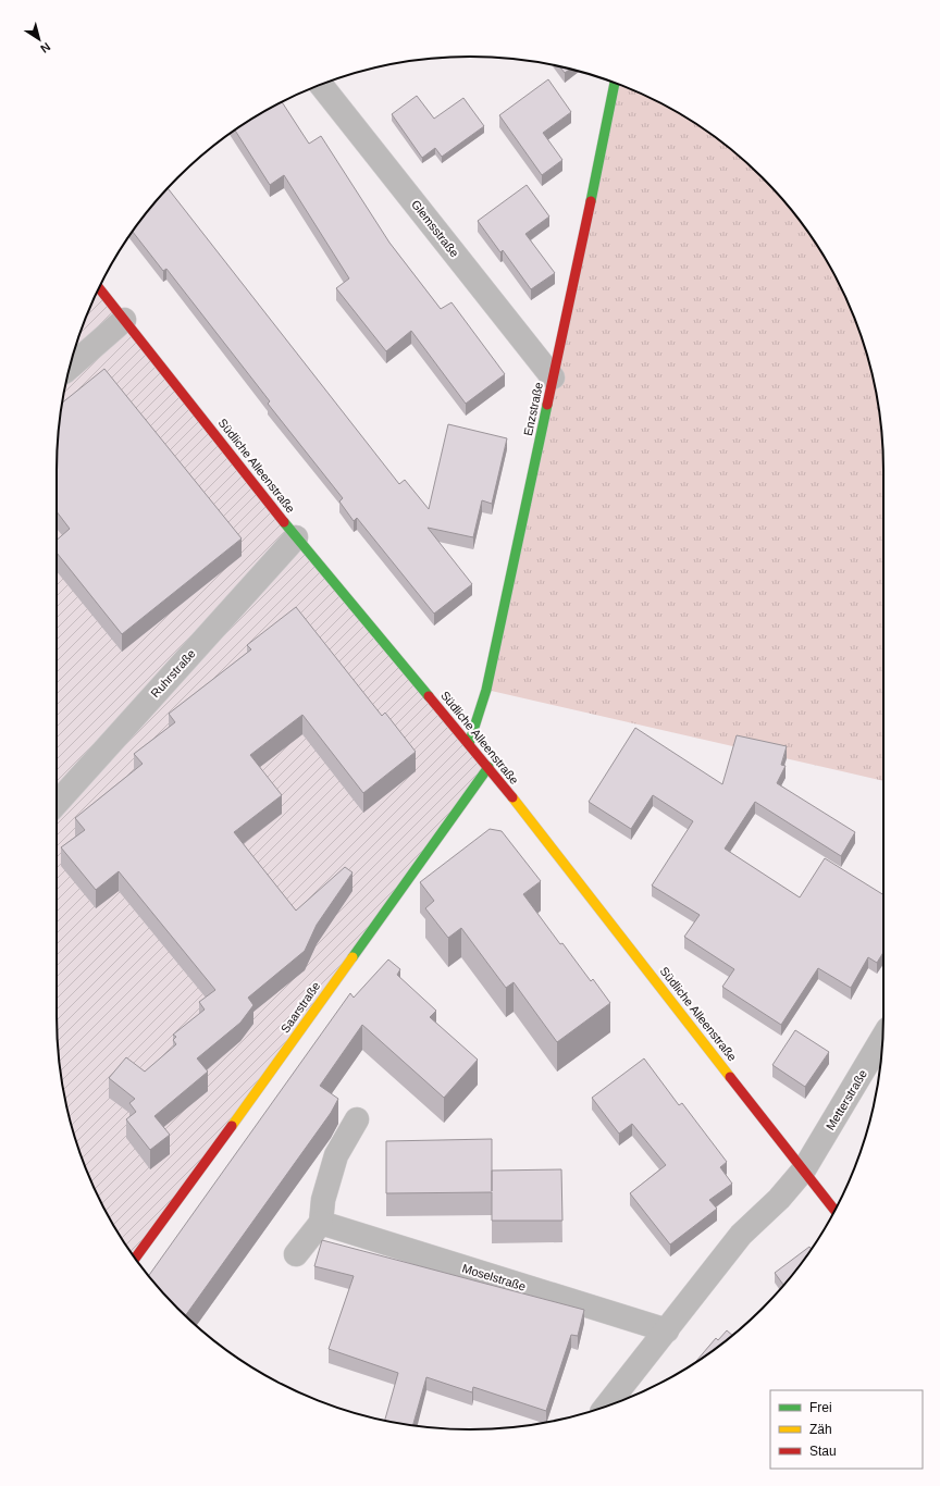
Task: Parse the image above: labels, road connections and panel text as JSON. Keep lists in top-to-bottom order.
{
  "streets": {
    "street": [
      "Glemsstraße",
      "Enzstraße",
      "Südliche Alleenstraße",
      "Ruhrstraße",
      "Saarstraße",
      "Metterstraße",
      "Moselstraße"
    ]
  },
  "crossings": [
    ["Glemsstraße", "Enzstraße"],
    ["Enzstraße", "Südliche Alleenstraße"],
    ["Südliche Alleenstraße", "Ruhrstraße"],
    ["Südliche Alleenstraße", "Saarstraße"],
    ["Südliche Alleenstraße", "Metterstraße"]
  ],
  "legend": ["Frei", "Zäh", "Stau"],
  "north": "bottom right"
}
